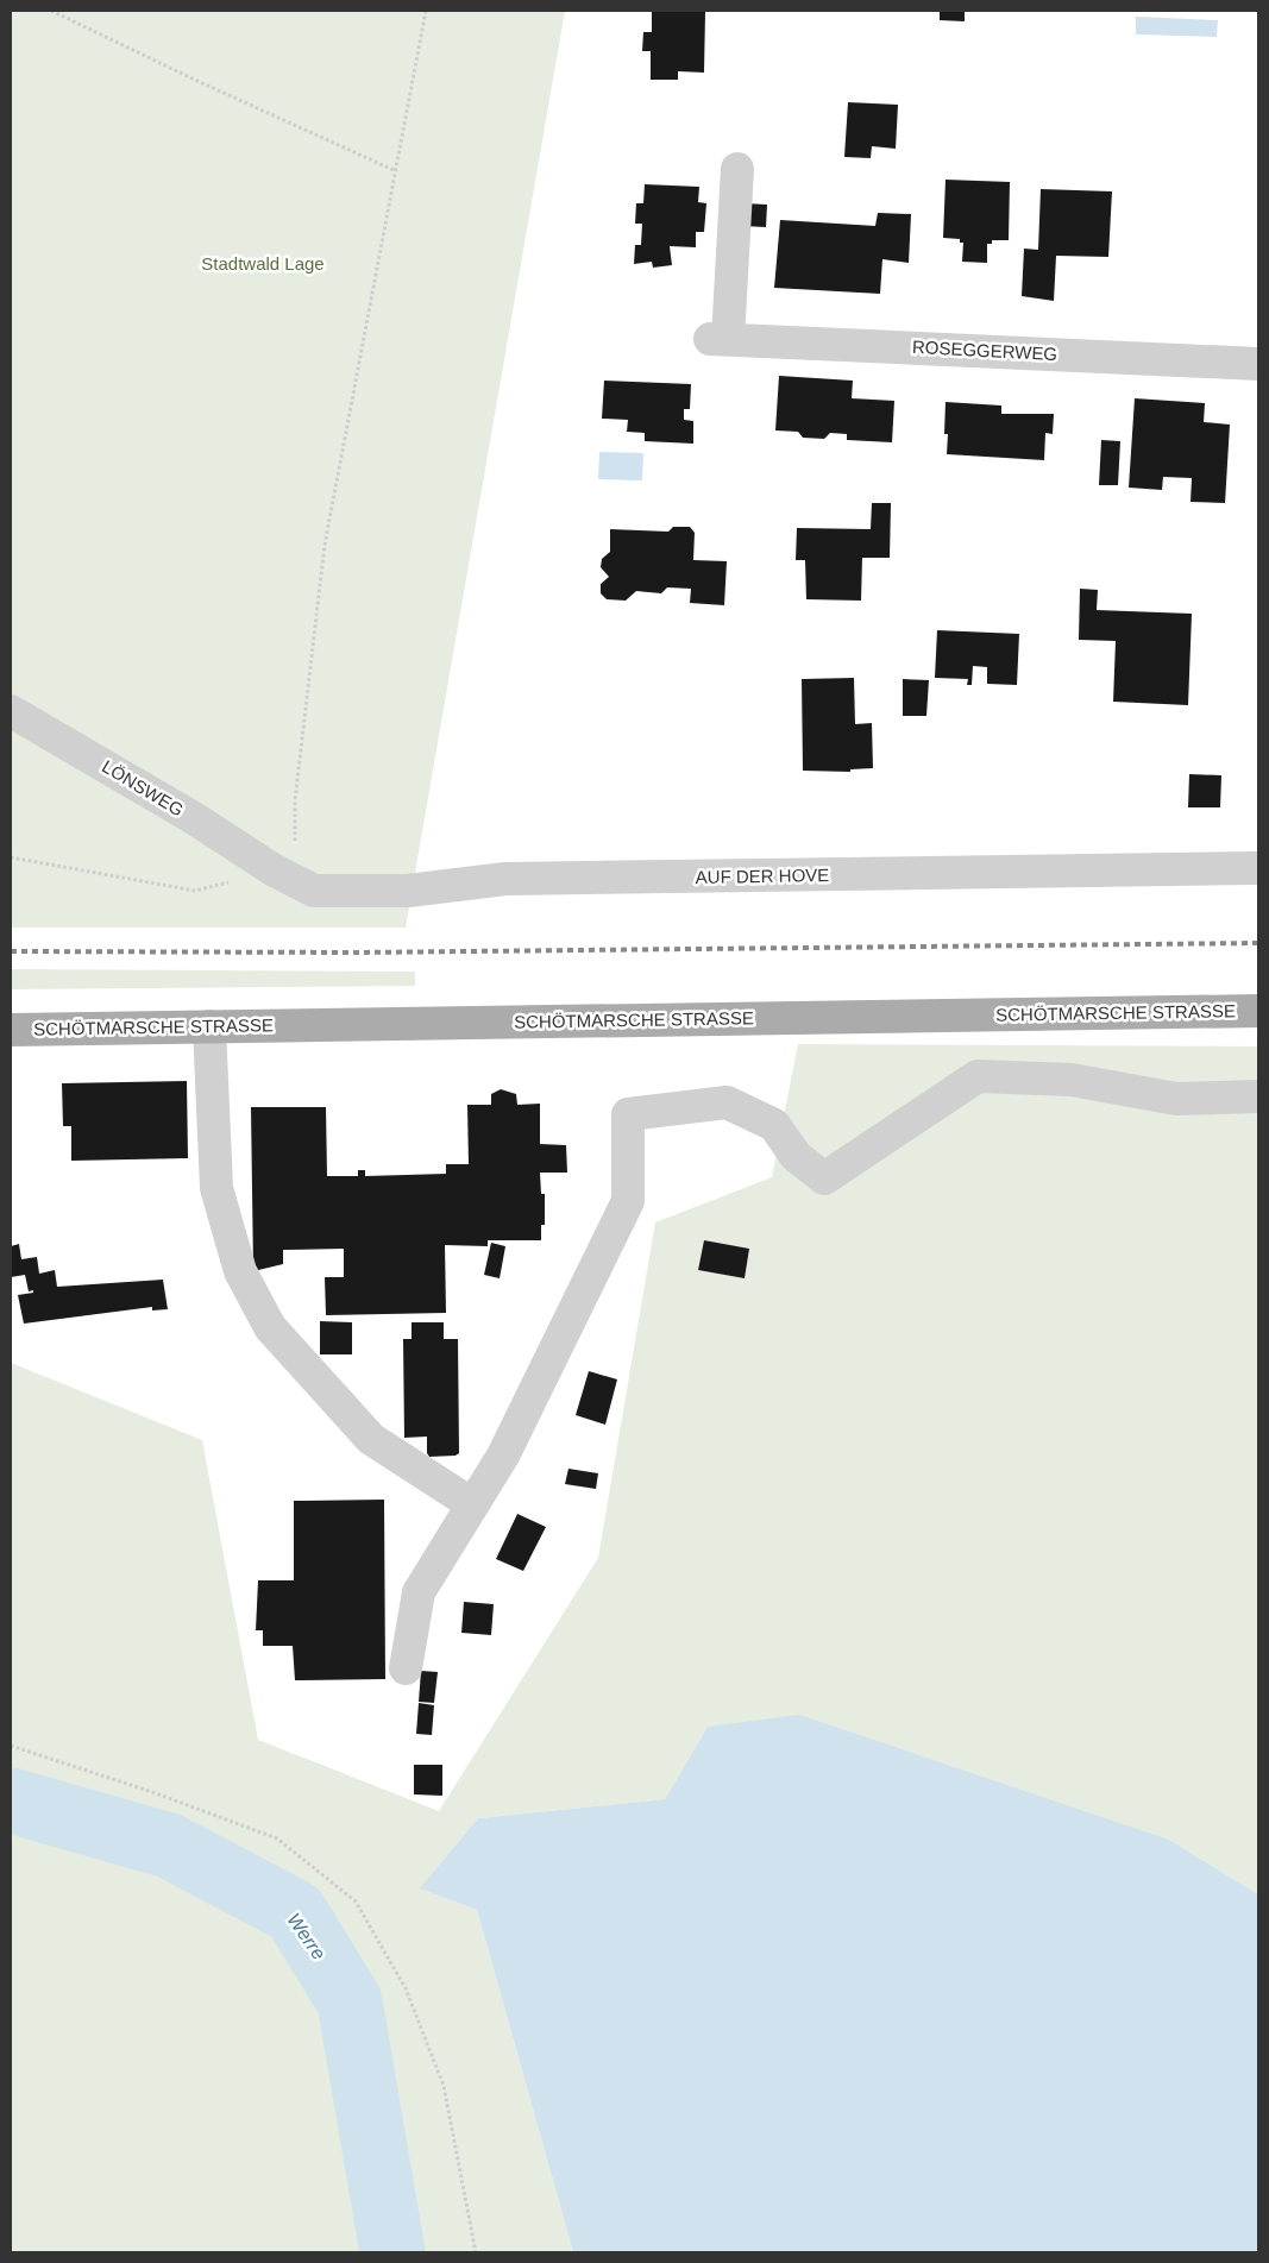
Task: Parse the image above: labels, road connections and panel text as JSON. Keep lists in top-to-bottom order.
{
  "streets": {
    "main road": ["SCHÖTMARSCHE STRASSE"],
    "street": ["ROSEGGERWEG", "LÖNSWEG", "AUF DER HOVE"]
  },
  "crossings": [
    ["LÖNSWEG", "AUF DER HOVE"]
  ],
  "water": ["Werre"],
  "parks": ["Stadtwald Lage"]
}
